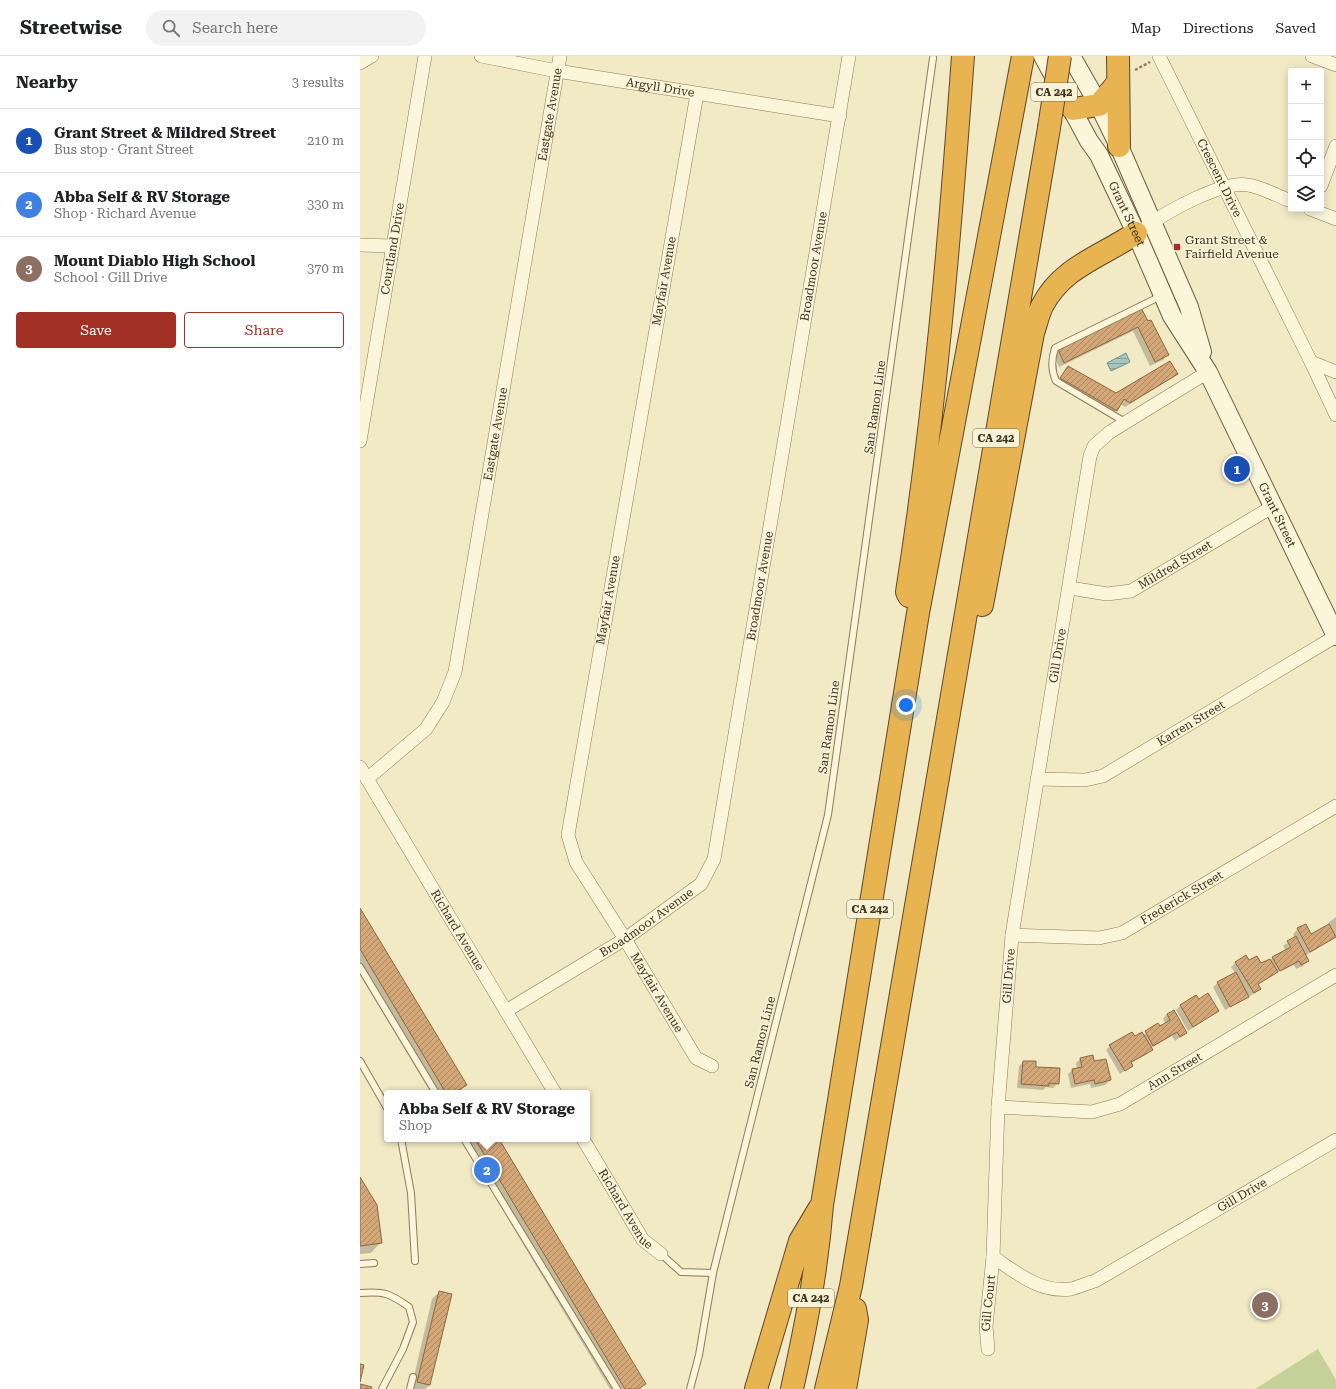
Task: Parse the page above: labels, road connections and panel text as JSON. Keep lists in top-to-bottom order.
{
  "streets": {
    "highway": ["CA 242"],
    "street": [
      "Argyll Drive",
      "Eastgate Avenue",
      "Crescent Drive",
      "Grant Street",
      "Courtland Drive",
      "Broadmoor Avenue",
      "Mayfair Avenue",
      "Mildred Street",
      "Gill Drive",
      "Karren Street",
      "Frederick Street",
      "Richard Avenue",
      "Ann Street",
      "Gill Court"
    ],
    "lane": ["San Ramon Line"]
  },
  "crossings": [
    ["Argyll Drive", "Eastgate Avenue"],
    ["Argyll Drive", "Broadmoor Avenue"],
    ["Argyll Drive", "Mayfair Avenue"],
    ["Eastgate Avenue", "Richard Avenue"],
    ["Grant Street", "Mildred Street"],
    ["Grant Street", "Gill Drive"],
    ["Grant Street", "Karren Street"],
    ["Broadmoor Avenue", "Mayfair Avenue"],
    ["Broadmoor Avenue", "Richard Avenue"],
    ["Mildred Street", "Gill Drive"],
    ["Gill Drive", "Karren Street"],
    ["Gill Drive", "Frederick Street"],
    ["Gill Drive", "Ann Street"],
    ["Gill Drive", "Gill Court"]
  ],
  "places": {
    "transit": ["Grant Street & Fairfield Avenue"]
  },
  "page": {
    "header": "Streetwise",
    "search": "Search here",
    "nav": ["Map", "Directions", "Saved"],
    "heading": ["Nearby", "3 results"],
    "map_buttons": ["+", "−"],
    "list": [
      {
        "mark": "1",
        "name": "Grant Street & Mildred Street",
        "note": "Bus stop · Grant Street",
        "value": "210 m"
      },
      {
        "mark": "2",
        "name": "Abba Self & RV Storage",
        "note": "Shop · Richard Avenue",
        "value": "330 m"
      },
      {
        "mark": "3",
        "name": "Mount Diablo High School",
        "note": "School · Gill Drive",
        "value": "370 m"
      }
    ],
    "buttons": ["Save", "Share"],
    "pins": ["1", "2", "3"],
    "popup": ["Abba Self & RV Storage", "Shop"]
  }
}
